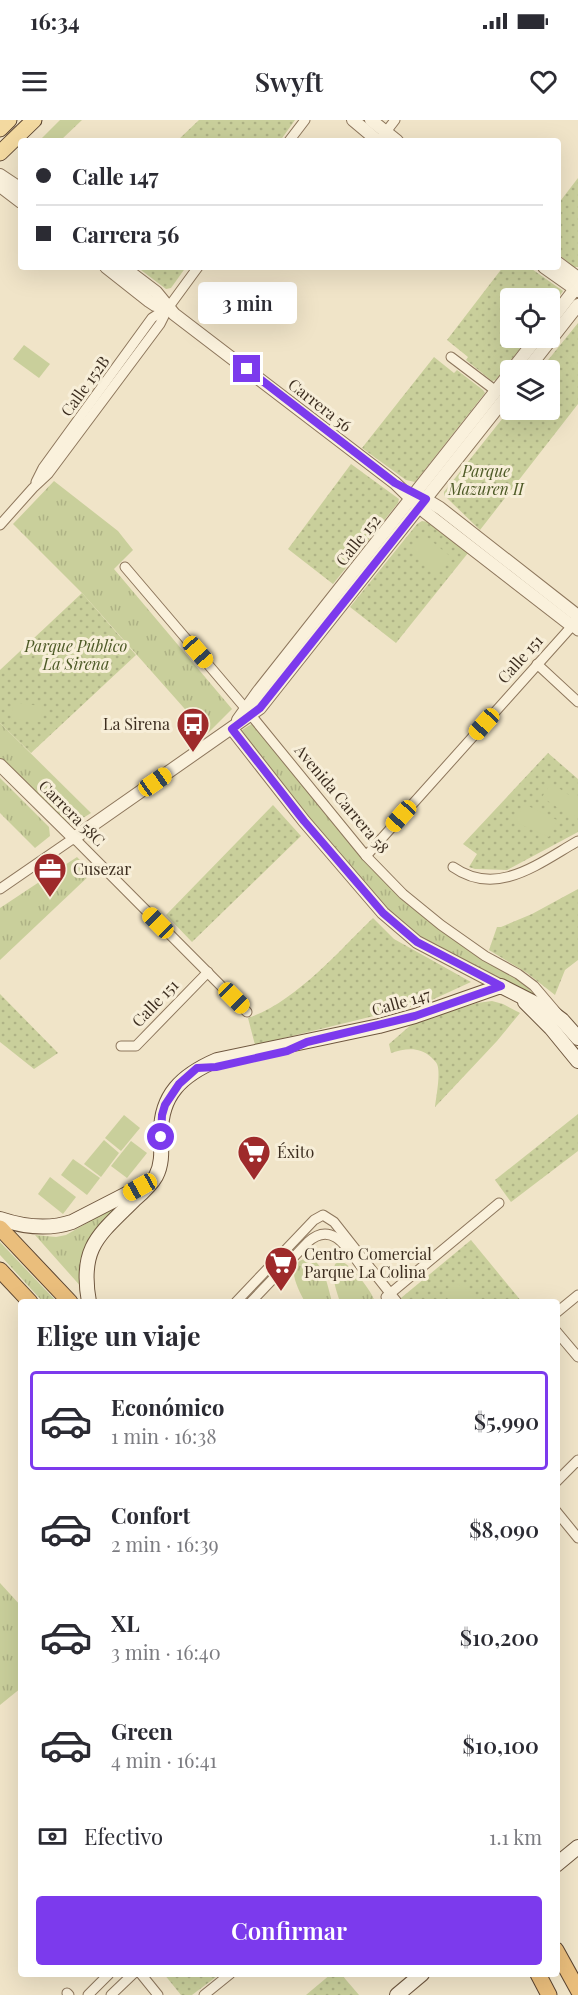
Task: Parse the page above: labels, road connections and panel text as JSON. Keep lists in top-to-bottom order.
{
  "streets": {
    "main road": ["Avenida Carrera 58", "Calle 147"],
    "street": [
      "Calle 152B",
      "Carrera 56",
      "Calle 152",
      "Calle 151",
      "Carrera 58C"
    ]
  },
  "crossings": [
    ["Calle 152B", "Carrera 56"],
    ["Carrera 56", "Calle 152"],
    ["Carrera 56", "Calle 151"],
    ["Calle 152", "Avenida Carrera 58"],
    ["Calle 152", "Carrera 58C"],
    ["Calle 151", "Avenida Carrera 58"],
    ["Calle 151", "Carrera 58C"],
    ["Avenida Carrera 58", "Calle 147"]
  ],
  "parks": ["Parque Mazuren II", "Parque Público La Sirena"],
  "places": {
    "bus stop": ["La Sirena"],
    "office": ["Cusezar"],
    "supermarket": ["Éxito", "Centro Comercial Parque La Colina"]
  },
  "page": {
    "status": "16:34",
    "header": "Swyft",
    "banner": ["Calle 147", "Carrera 56"],
    "bubble": "3 min",
    "heading": "Elige un viaje",
    "list": [
      {
        "name": "Económico",
        "note": "1 min · 16:38",
        "value": "$5,990"
      },
      {
        "name": "Confort",
        "note": "2 min · 16:39",
        "value": "$8,090"
      },
      {
        "name": "XL",
        "note": "3 min · 16:40",
        "value": "$10,200"
      },
      {
        "name": "Green",
        "note": "4 min · 16:41",
        "value": "$10,100"
      }
    ],
    "pay": ["Efectivo", "1.1 km"],
    "buttons": "Confirmar"
  }
}
